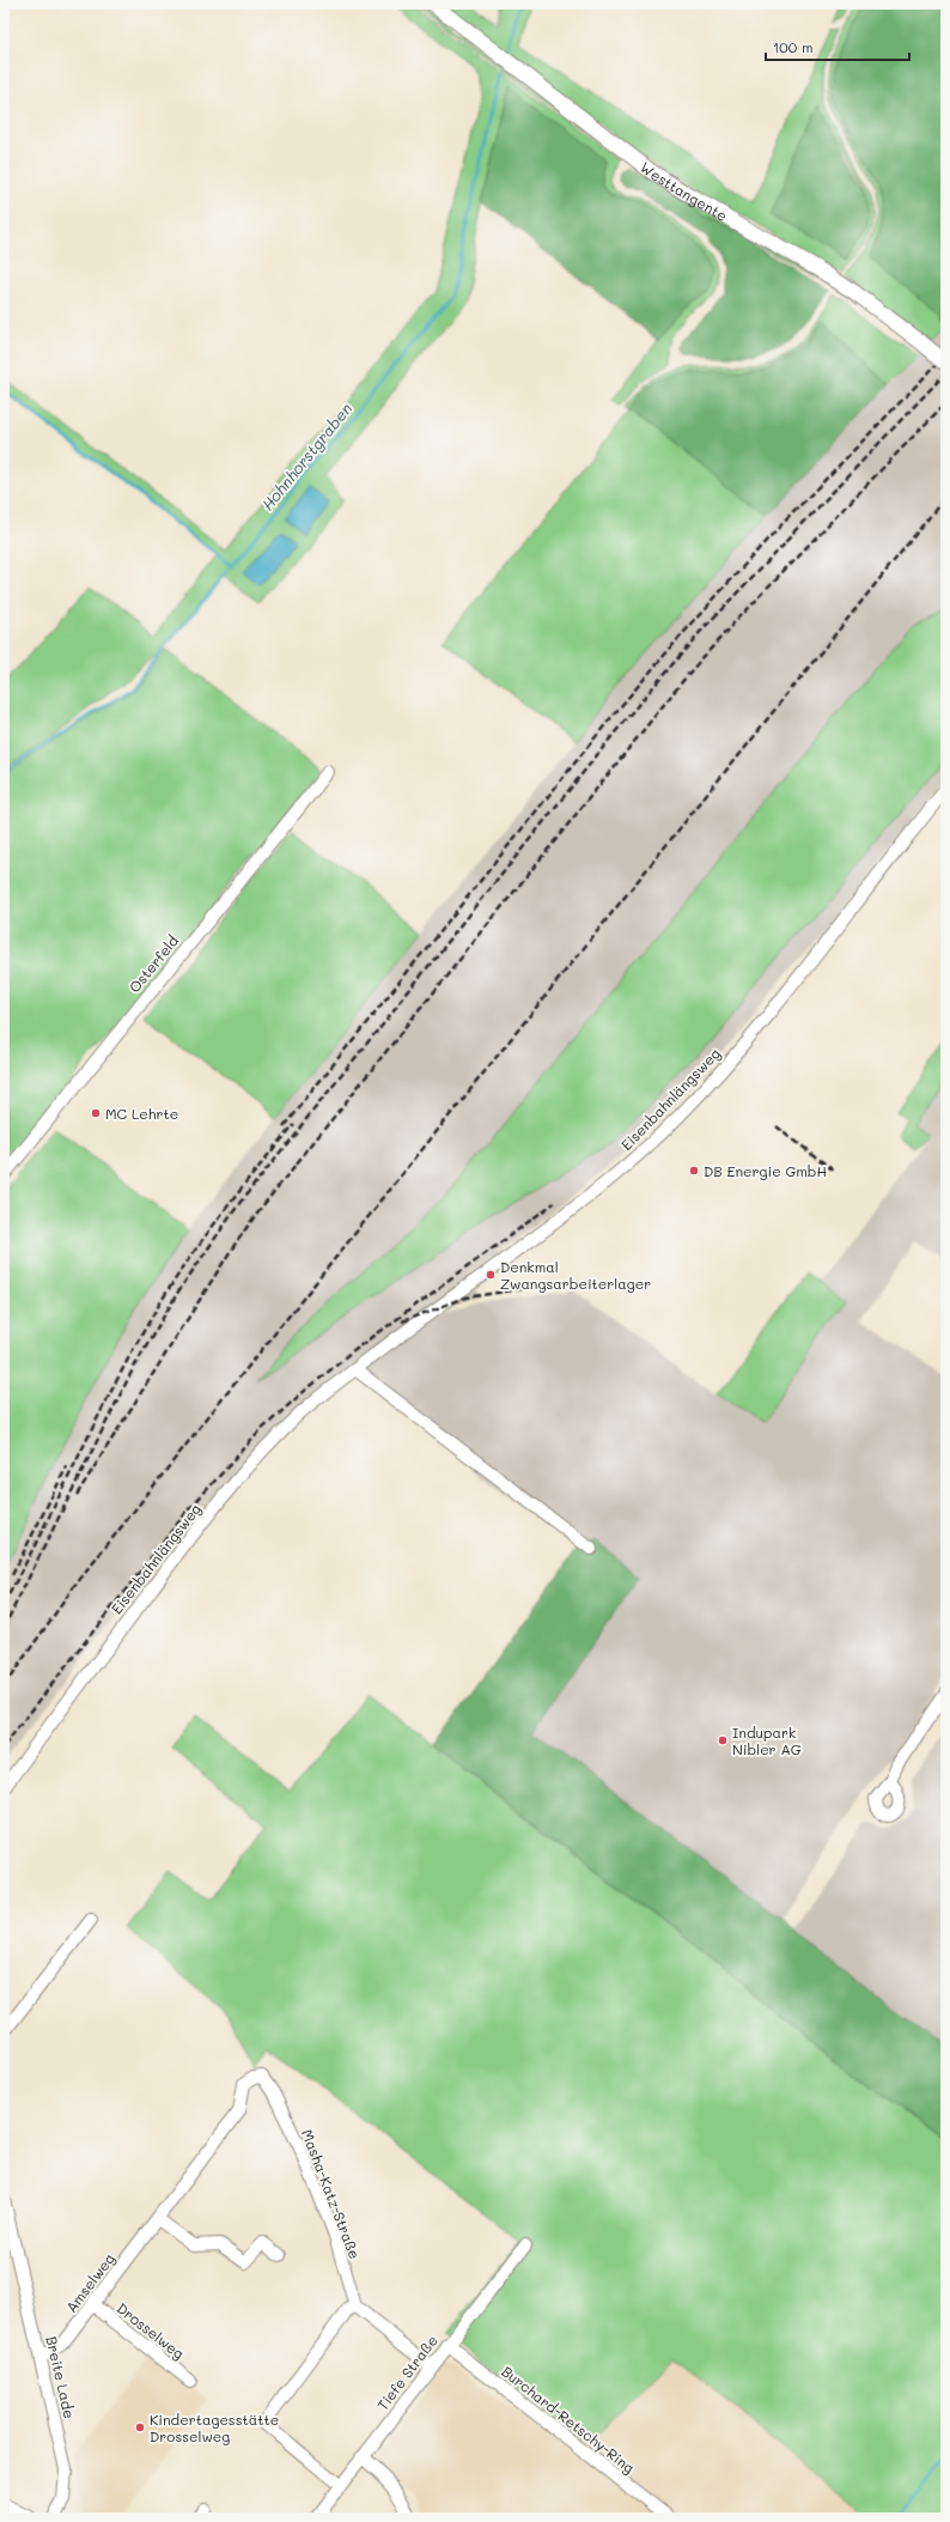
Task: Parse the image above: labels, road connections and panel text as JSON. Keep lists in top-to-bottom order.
{
  "streets": {
    "main road": ["Westtangente"],
    "street": [
      "Osterfeld",
      "Eisenbahnlängsweg",
      "Masha-Katz-Straße",
      "Amselweg",
      "Drosselweg",
      "Tiefe Straße",
      "Breite Lade",
      "Burchard-Retschy-Ring"
    ]
  },
  "crossings": [
    ["Masha-Katz-Straße", "Amselweg"],
    ["Amselweg", "Drosselweg"],
    ["Amselweg", "Breite Lade"],
    ["Tiefe Straße", "Burchard-Retschy-Ring"]
  ],
  "water": ["Hohnhorstgraben"],
  "places": [
    "MC Lehrte",
    "DB Energie GmbH",
    "Denkmal Zwangsarbeiterlager",
    "Indupark Nibler AG",
    "Kindertagesstätte Drosselweg"
  ],
  "scale_bar": "100 m"
}
